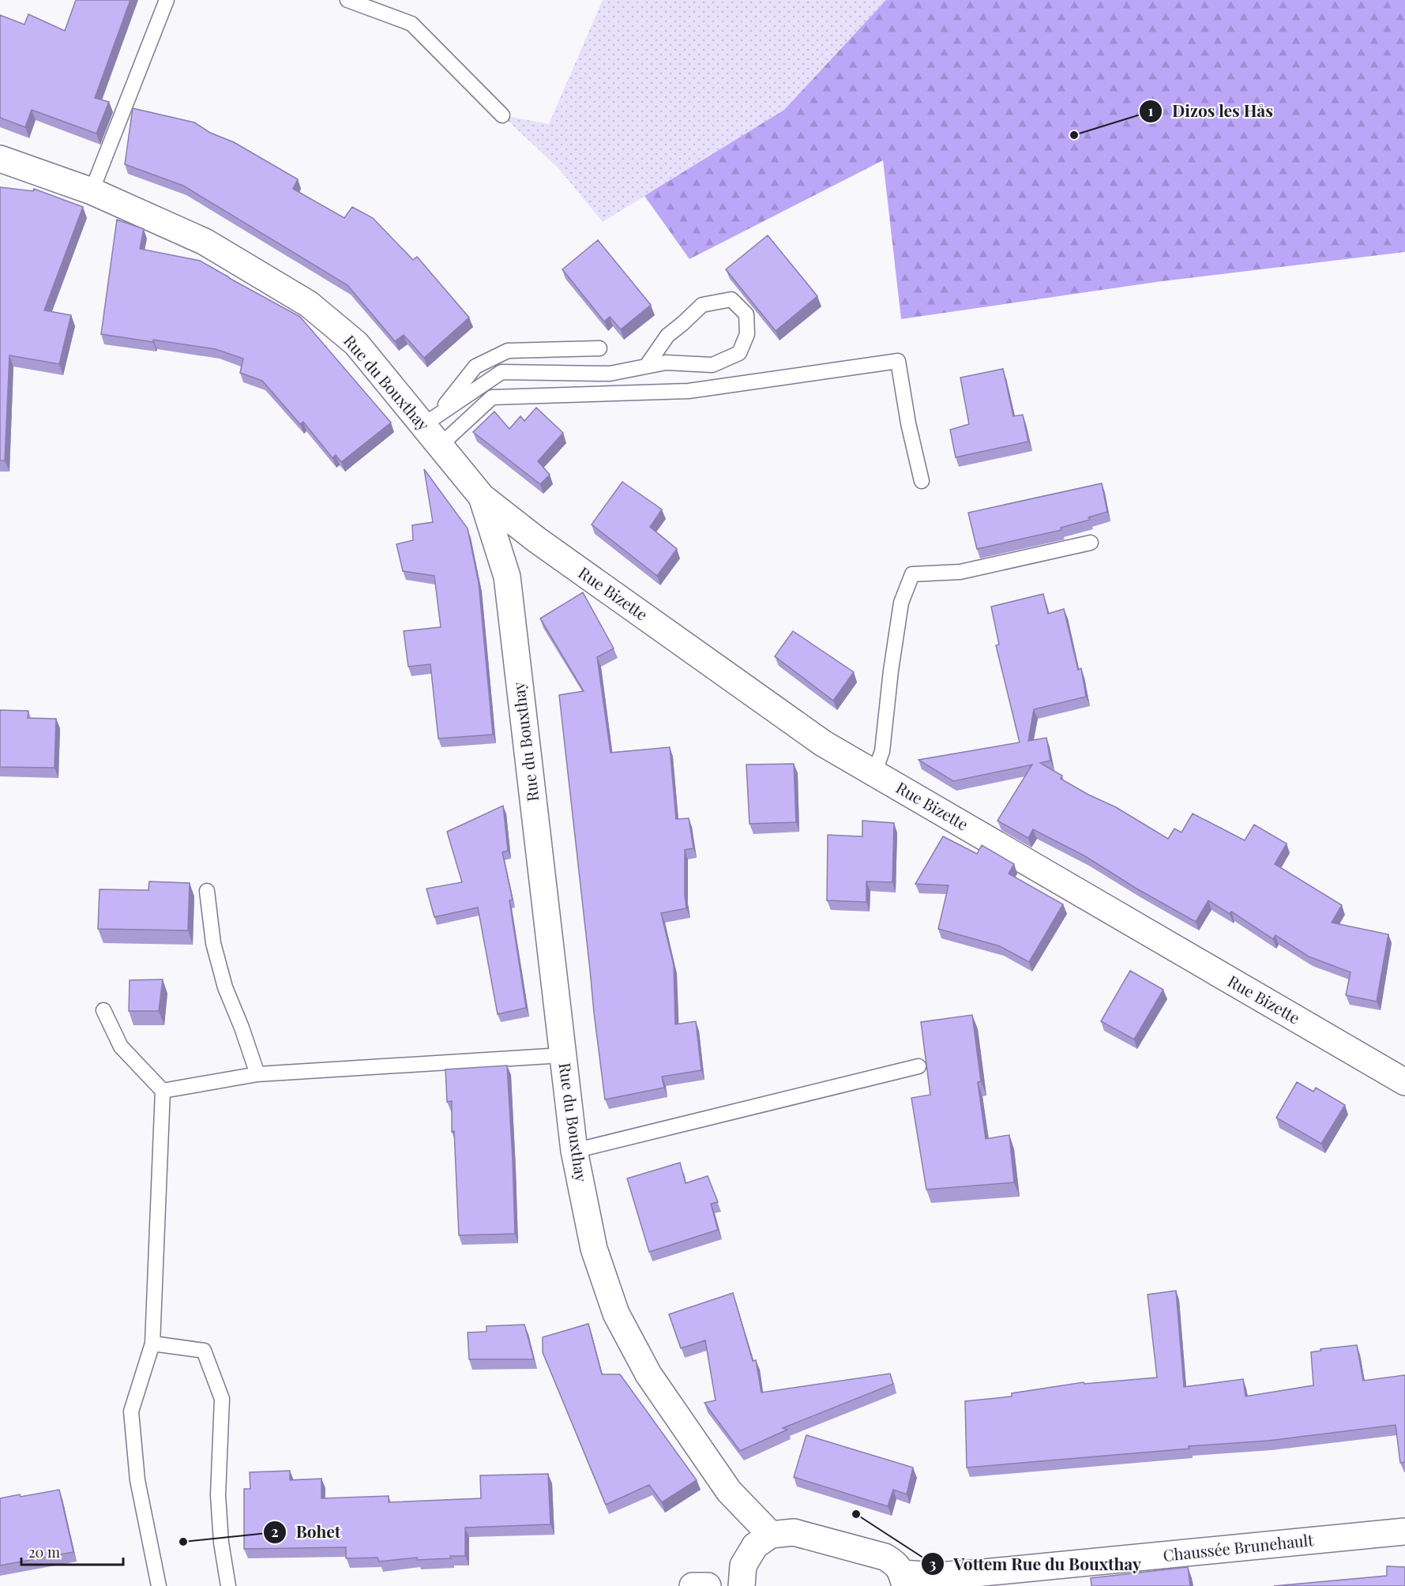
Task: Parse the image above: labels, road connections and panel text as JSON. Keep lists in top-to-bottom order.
{
  "streets": {
    "street": ["Rue du Bouxthay", "Rue Bizette", "Chaussée Brunehault"]
  },
  "crossings": [
    ["Rue du Bouxthay", "Rue Bizette"],
    ["Rue du Bouxthay", "Chaussée Brunehault"]
  ],
  "places": ["Dizos les Hås", "Vottem Rue du Bouxthay", "Bohet"],
  "scale_bar": "20 m"
}
